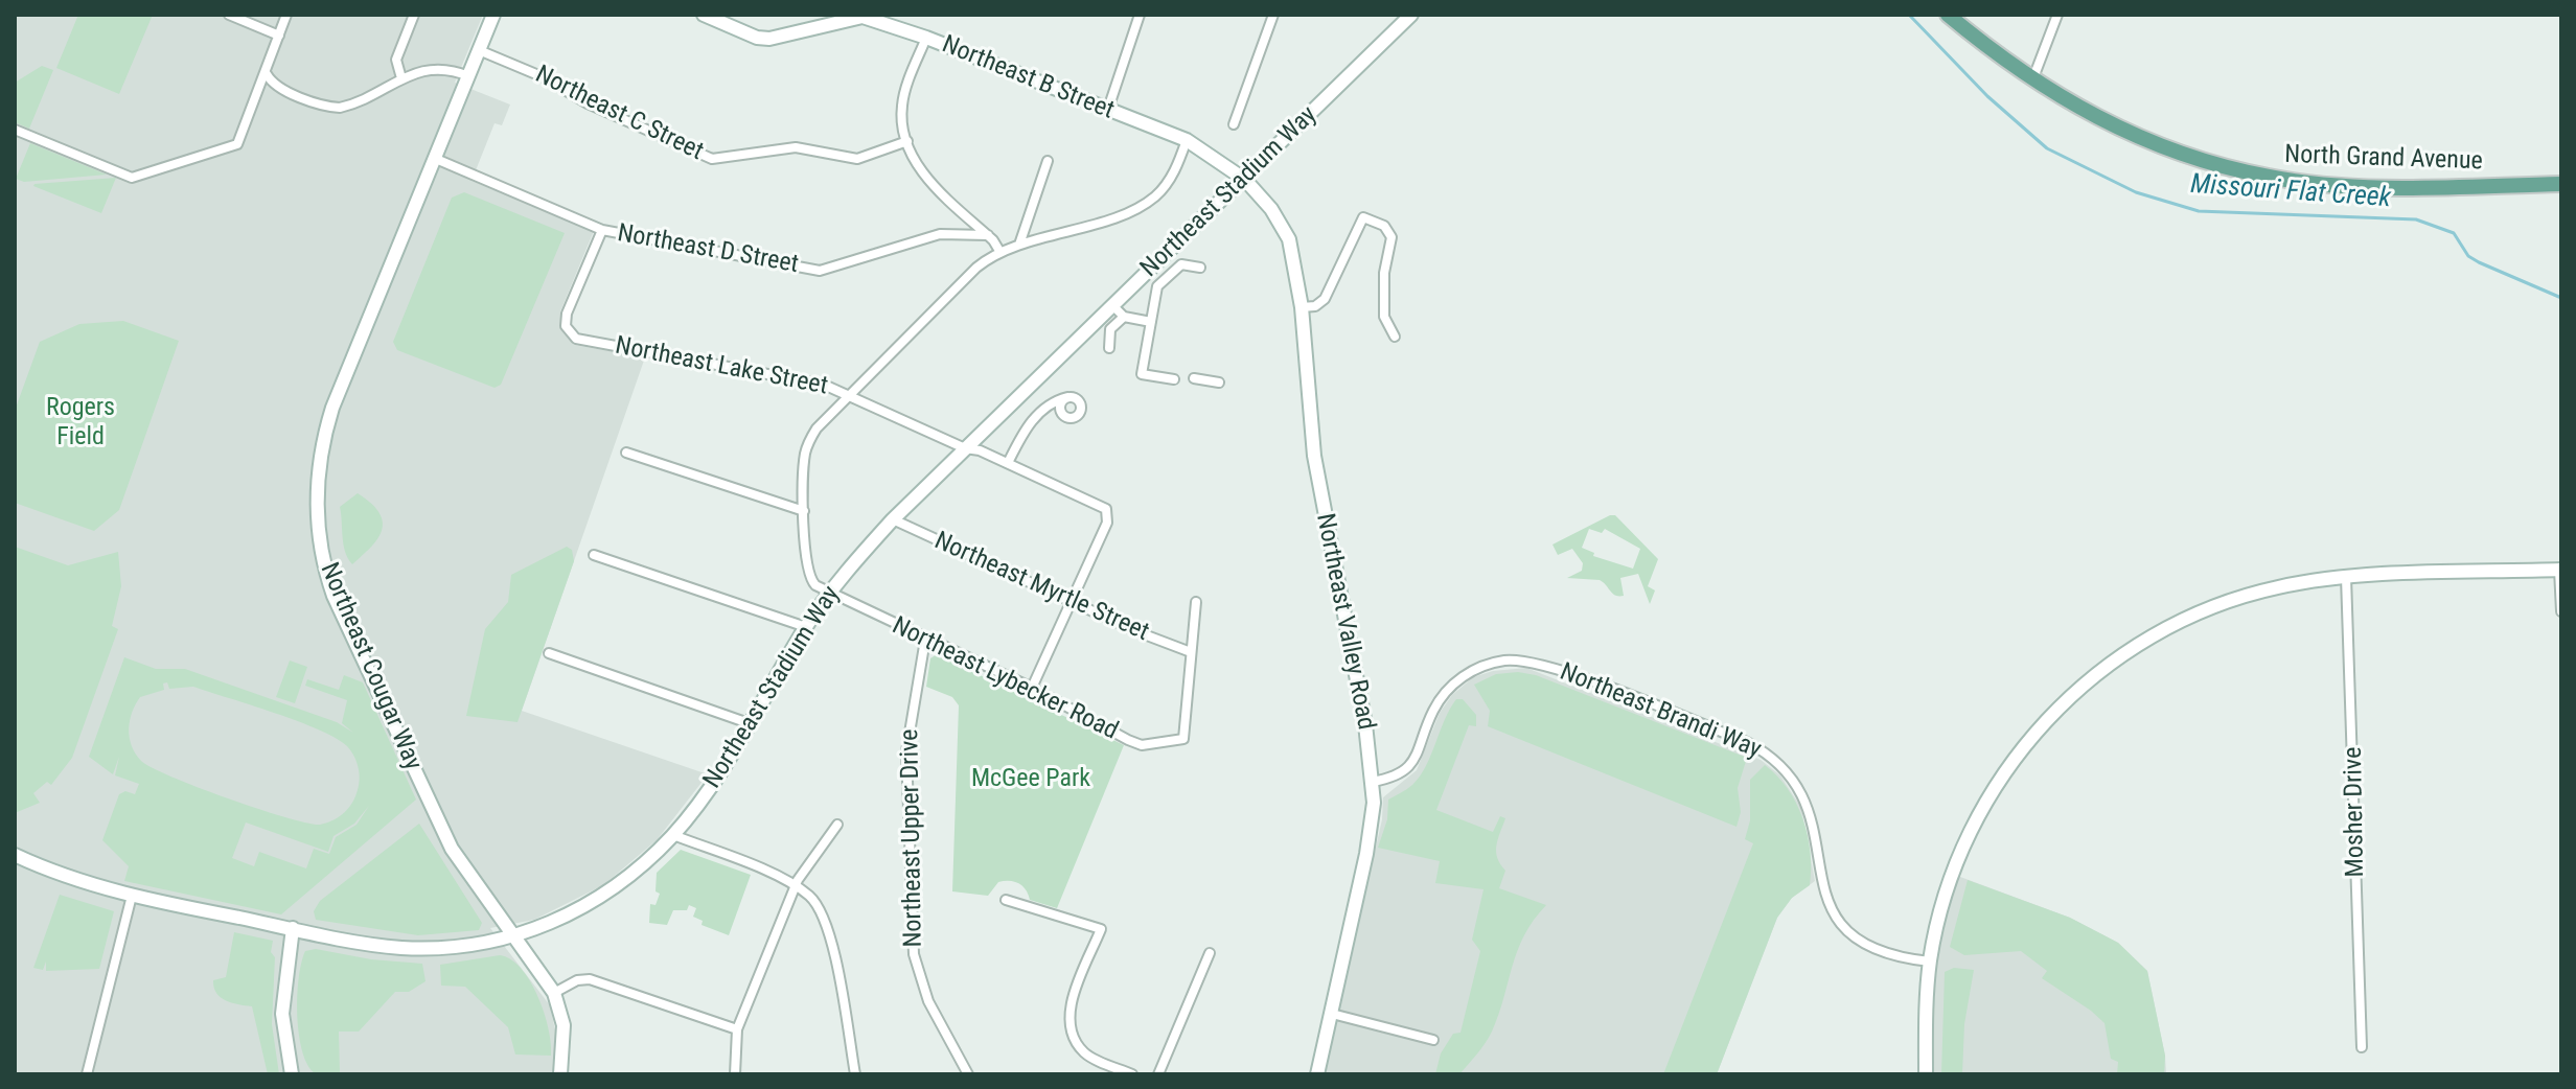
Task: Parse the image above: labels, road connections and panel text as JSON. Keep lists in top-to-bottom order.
{
  "streets": {
    "main road": ["North Grand Avenue"],
    "street": [
      "Northeast B Street",
      "Northeast C Street",
      "Northeast Stadium Way",
      "Northeast D Street",
      "Northeast Lake Street",
      "Northeast Myrtle Street",
      "Northeast Valley Road",
      "Northeast Cougar Way",
      "Northeast Lybecker Road",
      "Northeast Brandi Way",
      "Mosher Drive",
      "Northeast Upper Drive"
    ]
  },
  "crossings": [
    ["Northeast B Street", "Northeast Stadium Way"],
    ["Northeast B Street", "Northeast Valley Road"],
    ["Northeast C Street", "Northeast Cougar Way"],
    ["Northeast Stadium Way", "Northeast Lake Street"],
    ["Northeast Stadium Way", "Northeast Myrtle Street"],
    ["Northeast Stadium Way", "Northeast Valley Road"],
    ["Northeast Stadium Way", "Northeast Cougar Way"],
    ["Northeast Stadium Way", "Northeast Lybecker Road"],
    ["Northeast D Street", "Northeast Lake Street"],
    ["Northeast D Street", "Northeast Cougar Way"],
    ["Northeast Lake Street", "Northeast Myrtle Street"],
    ["Northeast Myrtle Street", "Northeast Lybecker Road"],
    ["Northeast Valley Road", "Northeast Brandi Way"],
    ["Northeast Lybecker Road", "Northeast Upper Drive"]
  ],
  "water": ["Missouri Flat Creek"],
  "parks": ["Rogers Field", "McGee Park"]
}
